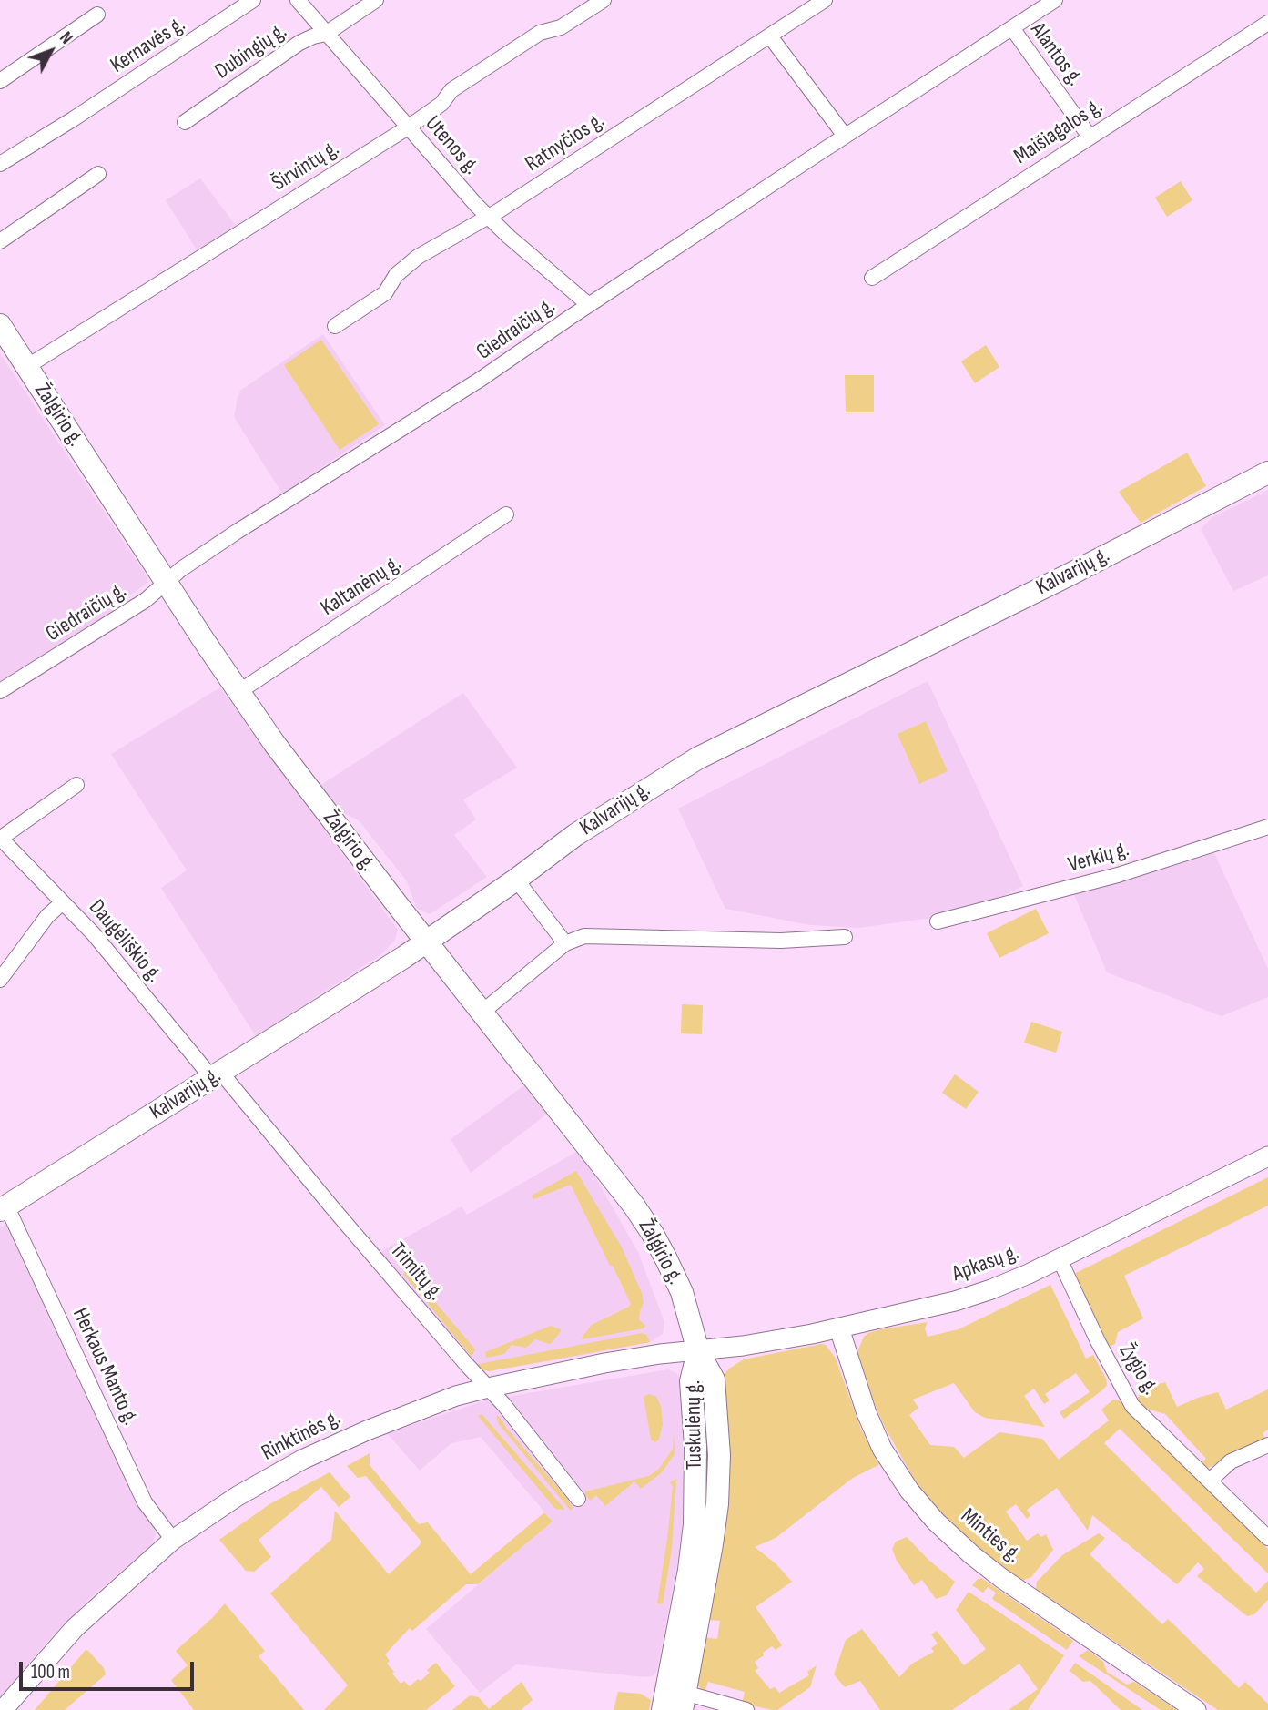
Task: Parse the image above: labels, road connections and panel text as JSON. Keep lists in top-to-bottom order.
{
  "streets": {
    "main road": [
      "Žalgirio g.",
      "Kalvarijų g.",
      "Apkasų g.",
      "Tuskulėnų g.",
      "Rinktinės g.",
      "Minties g."
    ],
    "street": [
      "Kernavės g.",
      "Dubingių g.",
      "Alantos g.",
      "Maišiagalos g.",
      "Ratnyčios g.",
      "Utenos g.",
      "Širvintų g.",
      "Giedraičių g.",
      "Kaltanėnų g.",
      "Verkių g.",
      "Daugėliškio g.",
      "Trimitų g.",
      "Herkaus Manto g.",
      "Žygio g."
    ]
  },
  "crossings": [
    ["Dubingių g.", "Utenos g."],
    ["Alantos g.", "Maišiagalos g."],
    ["Alantos g.", "Giedraičių g."],
    ["Ratnyčios g.", "Utenos g."],
    ["Utenos g.", "Širvintų g."],
    ["Utenos g.", "Giedraičių g."],
    ["Širvintų g.", "Žalgirio g."],
    ["Giedraičių g.", "Žalgirio g."],
    ["Žalgirio g.", "Kalvarijų g."],
    ["Žalgirio g.", "Kaltanėnų g."],
    ["Žalgirio g.", "Apkasų g."],
    ["Žalgirio g.", "Tuskulėnų g."],
    ["Žalgirio g.", "Rinktinės g."],
    ["Kalvarijų g.", "Daugėliškio g."],
    ["Kalvarijų g.", "Trimitų g."],
    ["Kalvarijų g.", "Herkaus Manto g."],
    ["Daugėliškio g.", "Trimitų g."],
    ["Apkasų g.", "Žygio g."],
    ["Apkasų g.", "Tuskulėnų g."],
    ["Apkasų g.", "Rinktinės g."],
    ["Apkasų g.", "Minties g."],
    ["Trimitų g.", "Rinktinės g."],
    ["Herkaus Manto g.", "Rinktinės g."],
    ["Tuskulėnų g.", "Rinktinės g."]
  ],
  "scale_bar": "100 m",
  "north": "top right"
}
